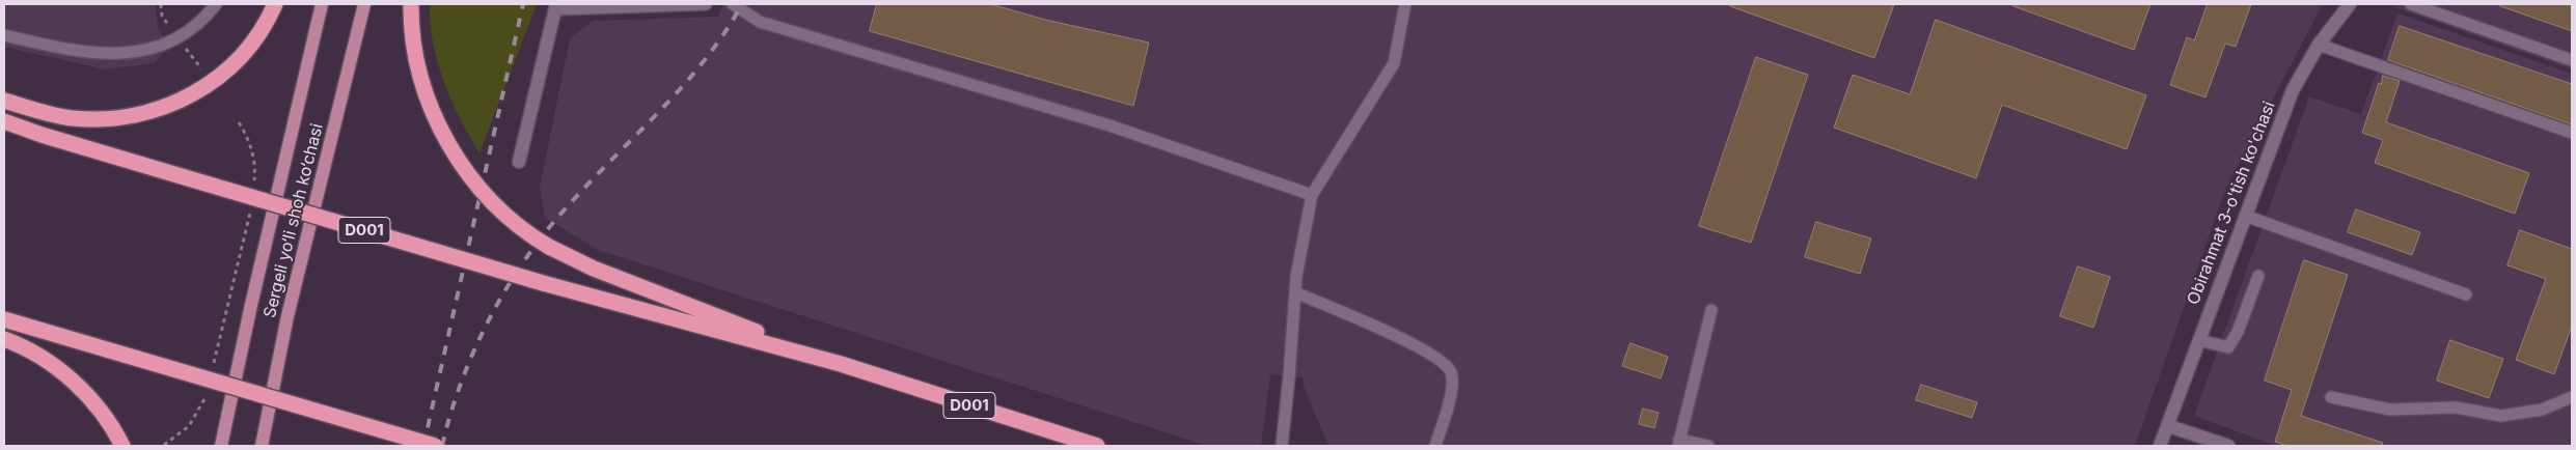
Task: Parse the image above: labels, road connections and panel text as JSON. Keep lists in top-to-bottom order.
{
  "streets": {
    "highway": ["D001"],
    "main road": ["Sergeli yo‘li shoh ko‘chasi"],
    "street": ["Obirahmat 3-o'tish ko'chasi"]
  }
}
